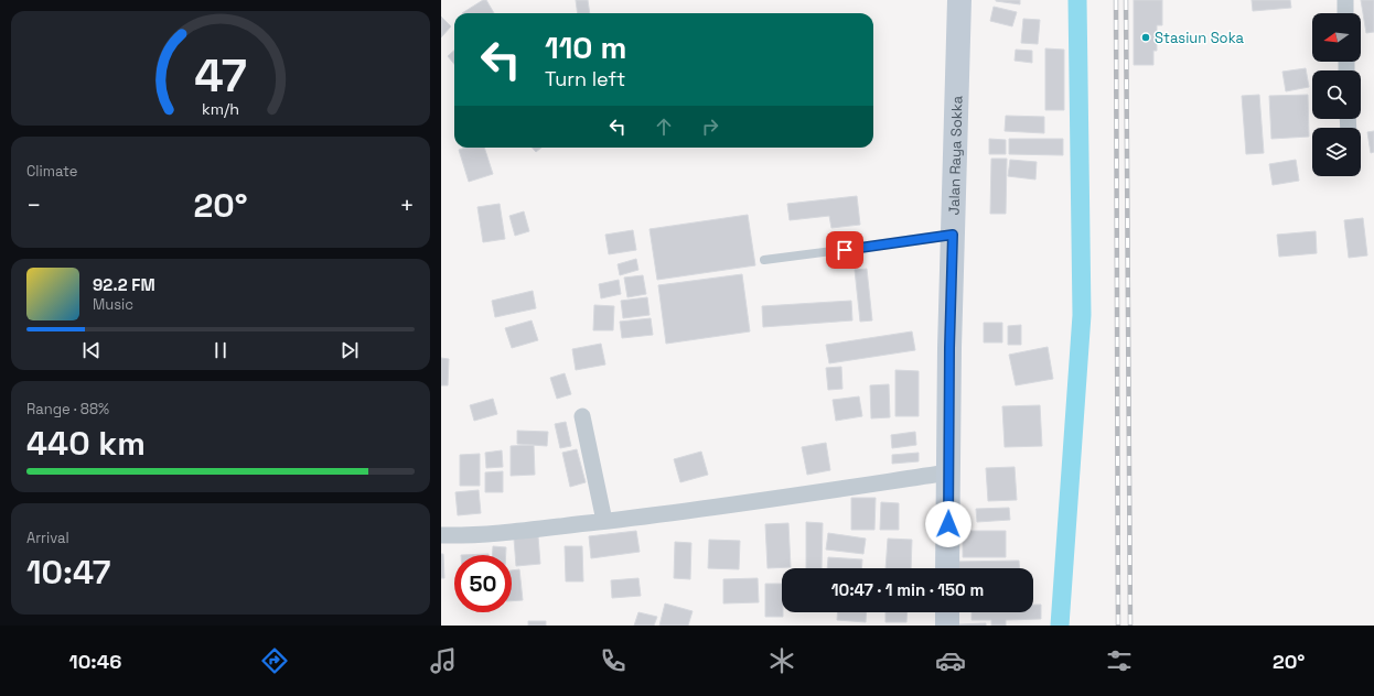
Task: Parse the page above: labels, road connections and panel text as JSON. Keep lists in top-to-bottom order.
{
  "streets": {
    "main road": ["Jalan Raya Sokka"]
  },
  "places": ["Stasiun Soka"],
  "north": "left",
  "page": {
    "turn": ["110 m", "Turn left"],
    "tile": [
      "Climate",
      ["Range · 88%", "440 km"],
      ["Arrival", "10:47"]
    ],
    "heat": ["−", "20°", "+"],
    "song": ["92.2 FM", "Music"],
    "limit": "50",
    "trip": "10:47 · 1 min · 150 m",
    "tabs": ["10:46", "20°"],
    "gauge": ["47", "km/h"]
  }
}
